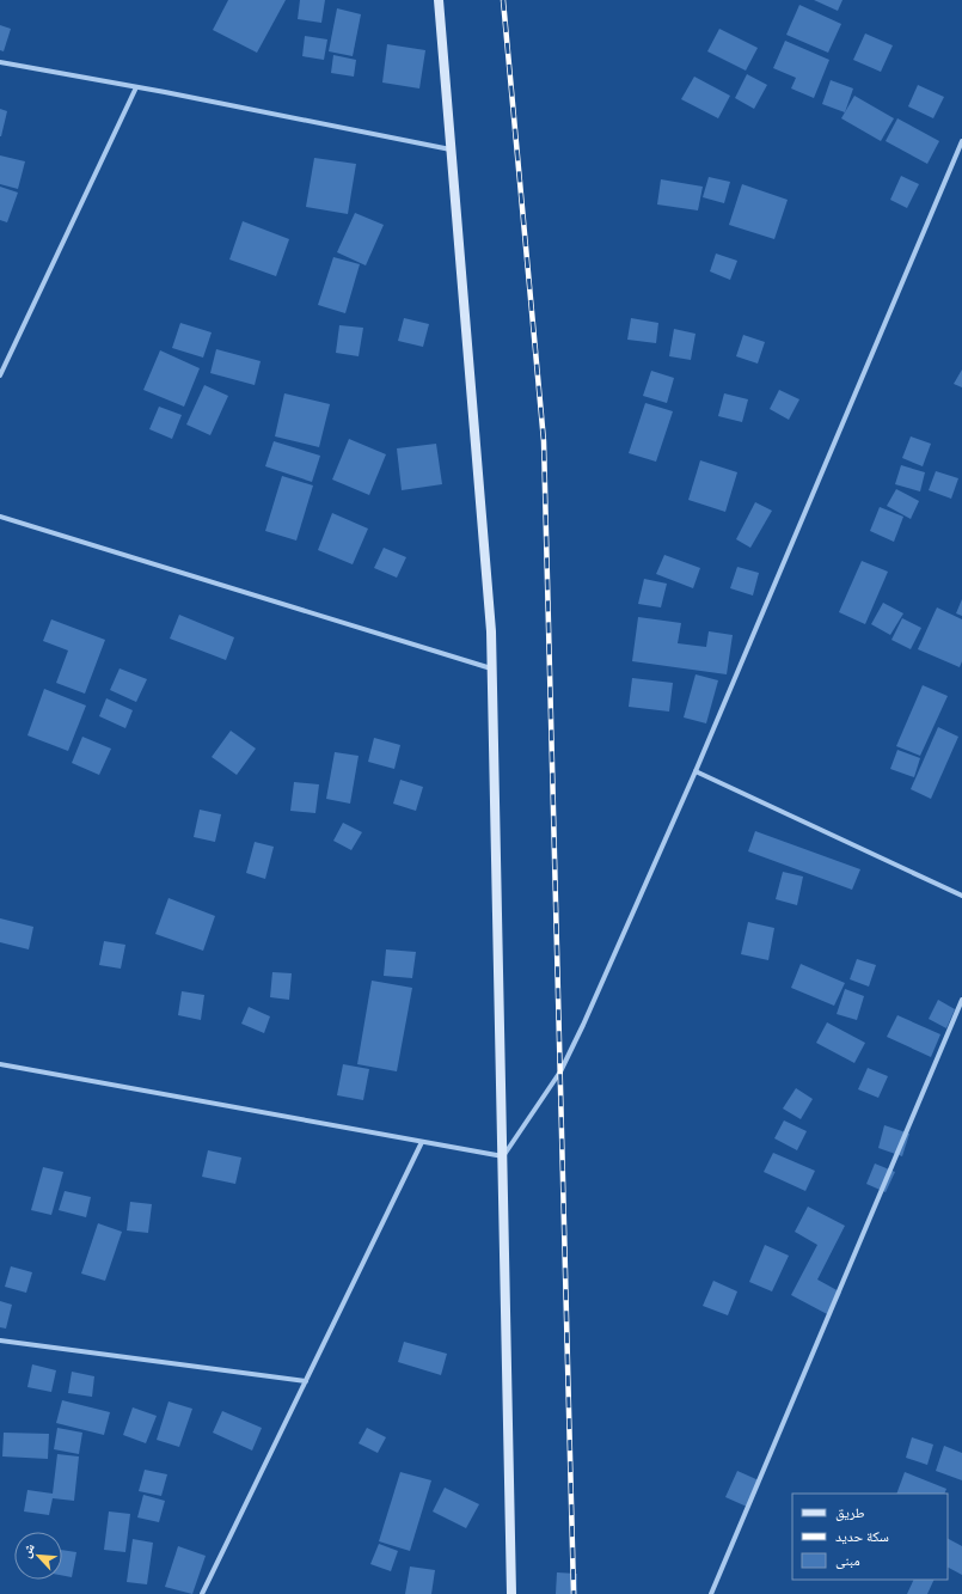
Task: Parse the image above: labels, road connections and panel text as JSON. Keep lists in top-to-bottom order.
{
  "legend": ["طريق", "سكة حديد", "مبنى"],
  "north": "top left"
}
